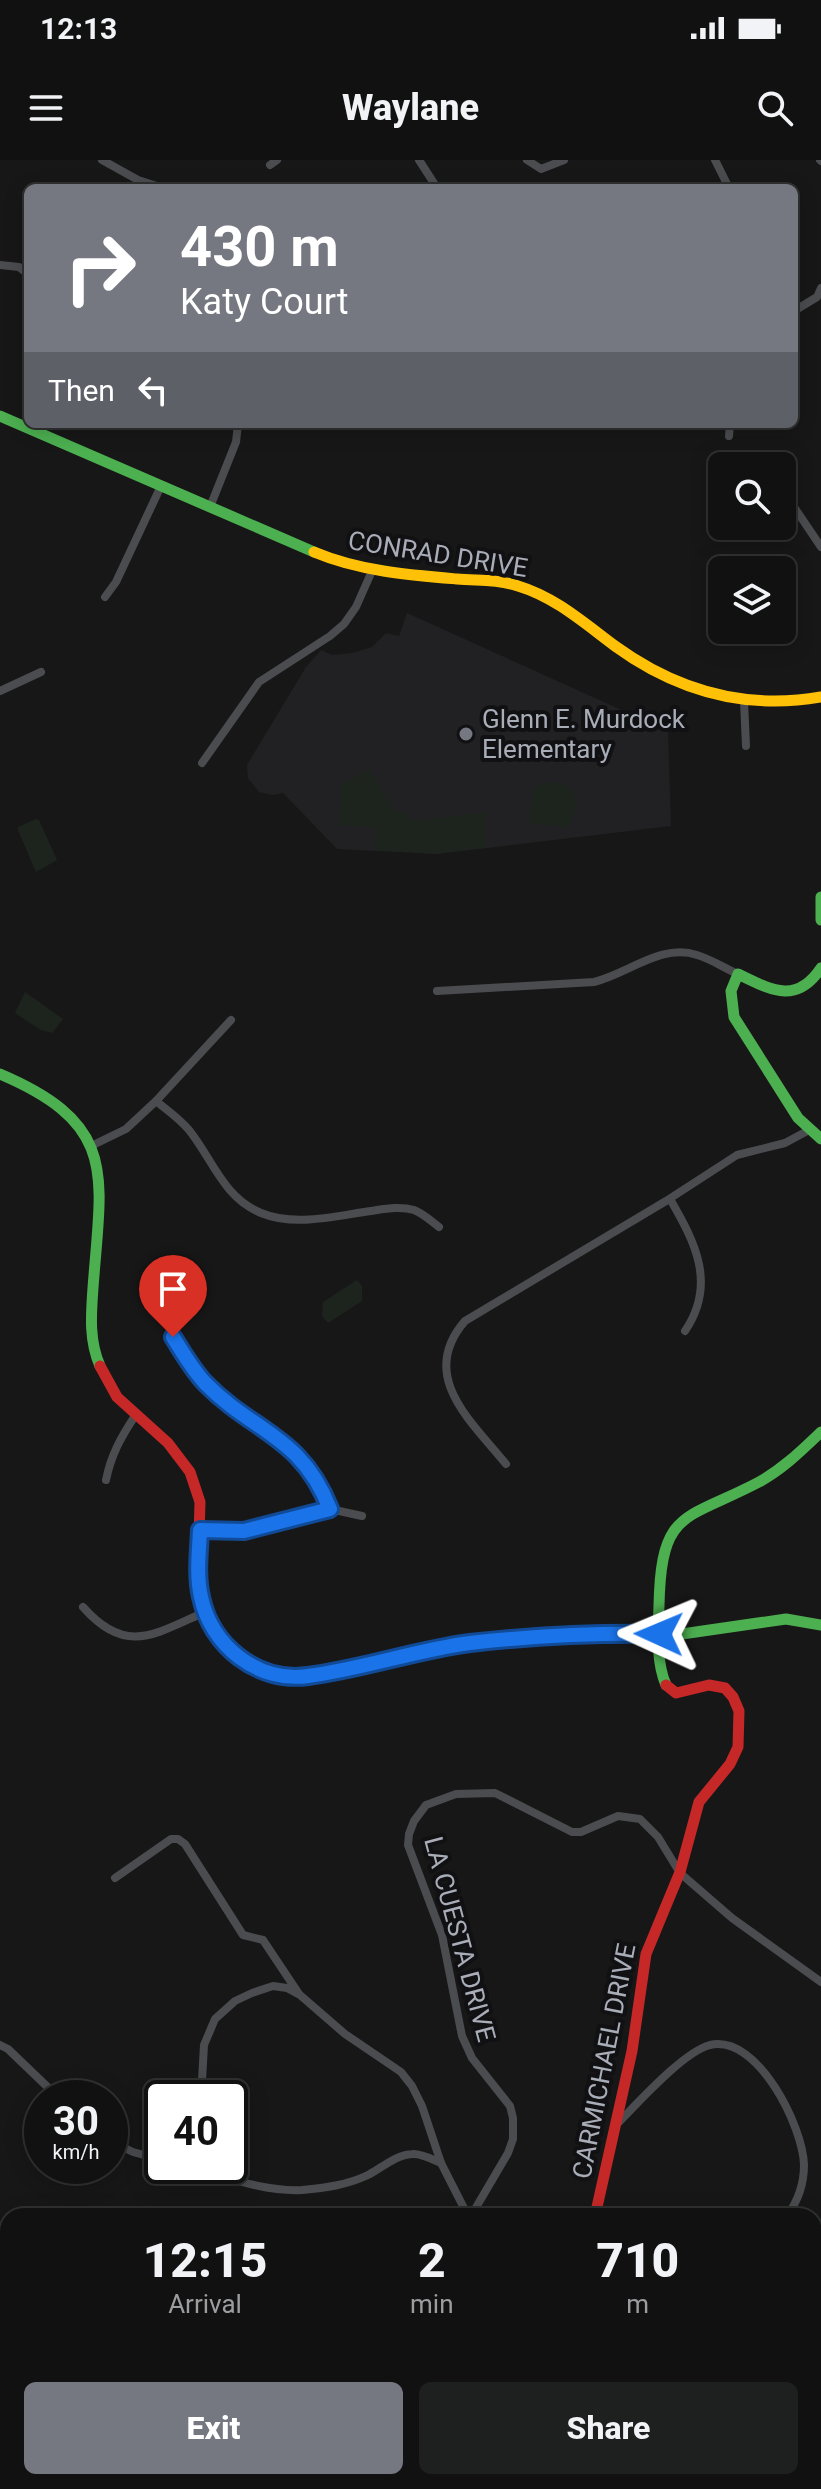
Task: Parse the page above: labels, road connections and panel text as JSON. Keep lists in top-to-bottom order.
{
  "streets": {
    "street": ["CONRAD DRIVE", "LA CUESTA DRIVE", "CARMICHAEL DRIVE"]
  },
  "crossings": [
    ["LA CUESTA DRIVE", "CARMICHAEL DRIVE"]
  ],
  "places": ["Glenn E. Murdock Elementary"],
  "page": {
    "status": "12:13",
    "header": "Waylane",
    "turn": ["430 m", "Katy Court"],
    "then": "Then",
    "speed": "30 km/h",
    "limit": "40",
    "eta": [
      "12:15",
      "Arrival",
      "2",
      "min",
      "710",
      "m"
    ],
    "buttons": ["Exit", "Share"]
  }
}
